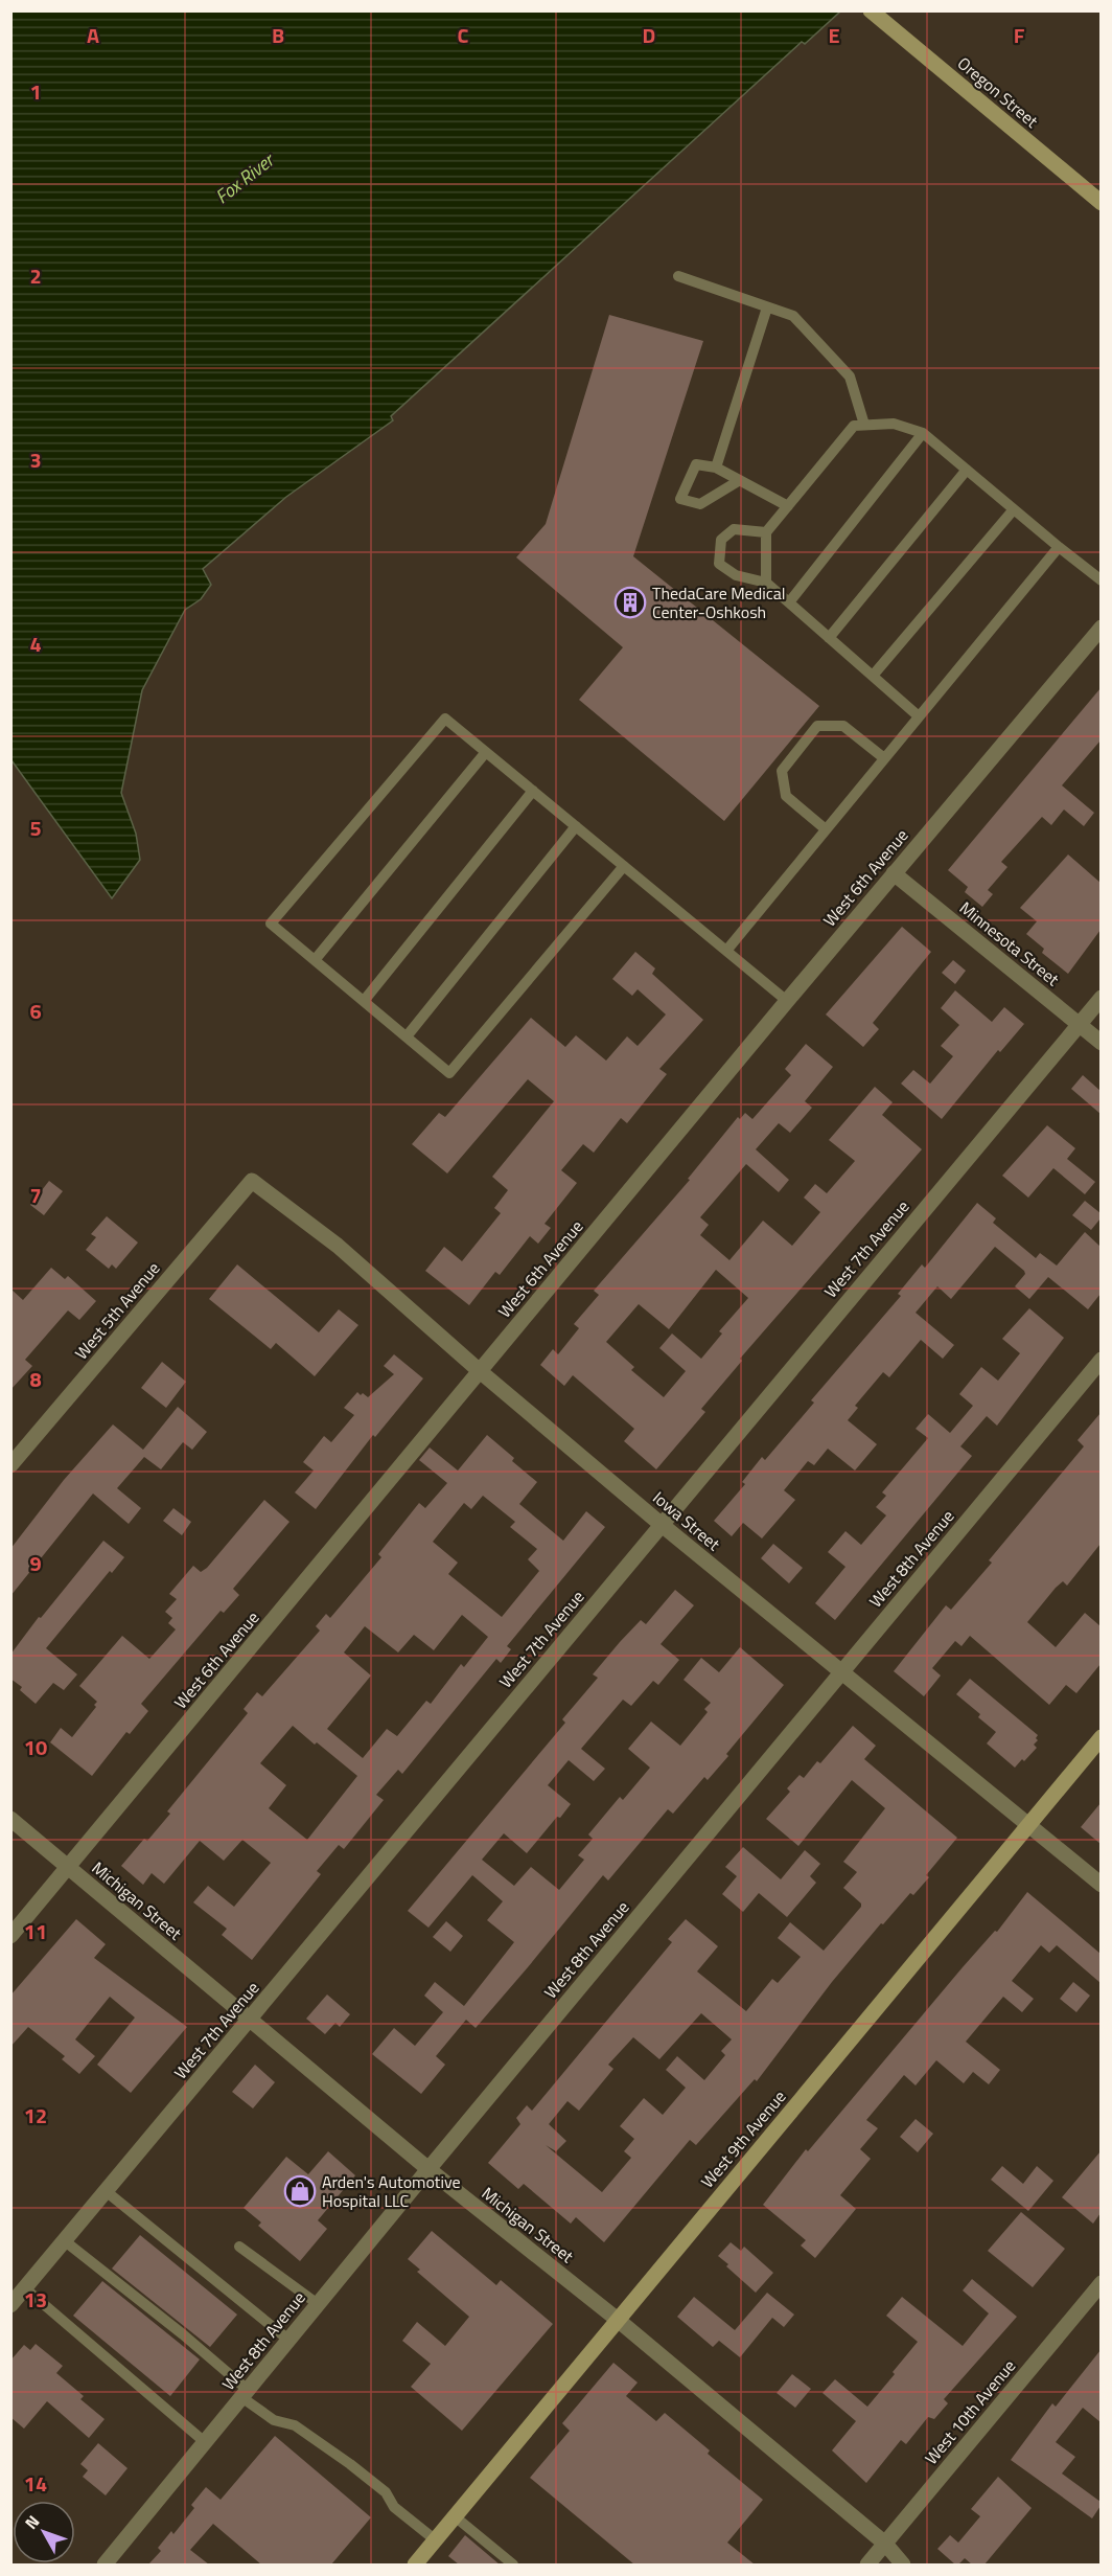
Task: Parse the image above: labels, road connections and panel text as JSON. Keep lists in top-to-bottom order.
{
  "streets": {
    "main road": ["Oregon Street", "West 9th Avenue"],
    "street": [
      "West 6th Avenue",
      "Minnesota Street",
      "West 7th Avenue",
      "West 5th Avenue",
      "Iowa Street",
      "West 8th Avenue",
      "Michigan Street",
      "West 10th Avenue"
    ]
  },
  "crossings": [
    ["West 6th Avenue", "Minnesota Street"],
    ["West 6th Avenue", "Iowa Street"],
    ["West 6th Avenue", "Michigan Street"],
    ["Minnesota Street", "West 7th Avenue"],
    ["West 7th Avenue", "Iowa Street"],
    ["West 7th Avenue", "Michigan Street"],
    ["West 5th Avenue", "Iowa Street"],
    ["Iowa Street", "West 8th Avenue"],
    ["Iowa Street", "West 9th Avenue"],
    ["West 8th Avenue", "Michigan Street"],
    ["Michigan Street", "West 9th Avenue"],
    ["Michigan Street", "West 10th Avenue"]
  ],
  "water": ["Fox River"],
  "places": {
    "building": ["ThedaCare Medical Center-Oshkosh"],
    "shop": ["Arden's Automotive Hospital LLC"]
  },
  "north": "top left",
  "grid": {
    "columns": [
      "A",
      "B",
      "C",
      "D",
      "E",
      "F"
    ],
    "rows": [
      "1",
      "2",
      "3",
      "4",
      "5",
      "6",
      "7",
      "8",
      "9",
      "10",
      "11",
      "12",
      "13",
      "14"
    ]
  }
}
